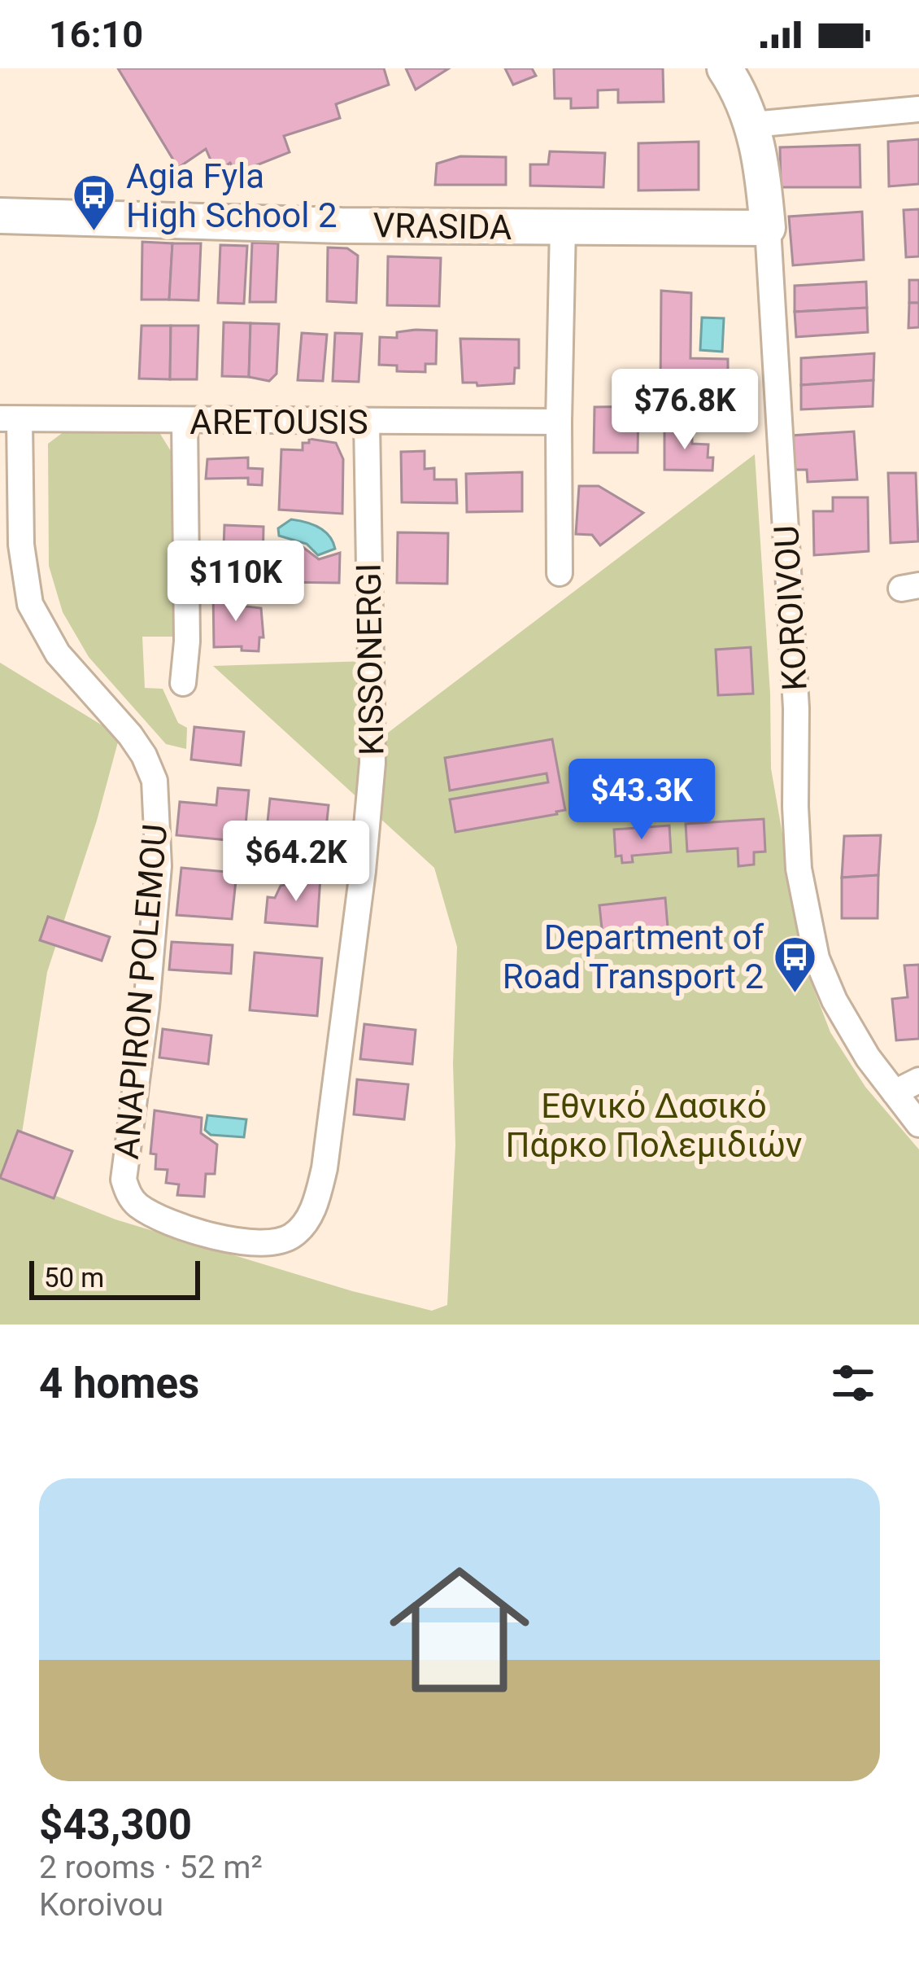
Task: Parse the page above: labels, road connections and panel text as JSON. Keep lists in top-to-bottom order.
{
  "streets": {
    "street": [
      "VRASIDA",
      "ARETOUSIS",
      "KOROIVOU",
      "KISSONERGI",
      "ANAPIRON POLEMOU"
    ]
  },
  "crossings": [
    ["VRASIDA", "KOROIVOU"],
    ["ARETOUSIS", "KISSONERGI"],
    ["ARETOUSIS", "ANAPIRON POLEMOU"],
    ["KISSONERGI", "ANAPIRON POLEMOU"]
  ],
  "parks": ["Εθνικό Δασικό Πάρκο Πολεμιδιών"],
  "places": {
    "bus stop": ["Agia Fyla High School 2", "Department of Road Transport 2"]
  },
  "scale_bar": "50 m",
  "page": {
    "status": "16:10",
    "price": [
      "$76.8K",
      "$110K",
      "$43.3K",
      "$64.2K"
    ],
    "scale": "50 m",
    "heading": "4 homes",
    "list": [
      {
        "name": "$43,300",
        "note": "2 rooms · 52 m² · Koroivou"
      }
    ]
  }
}
